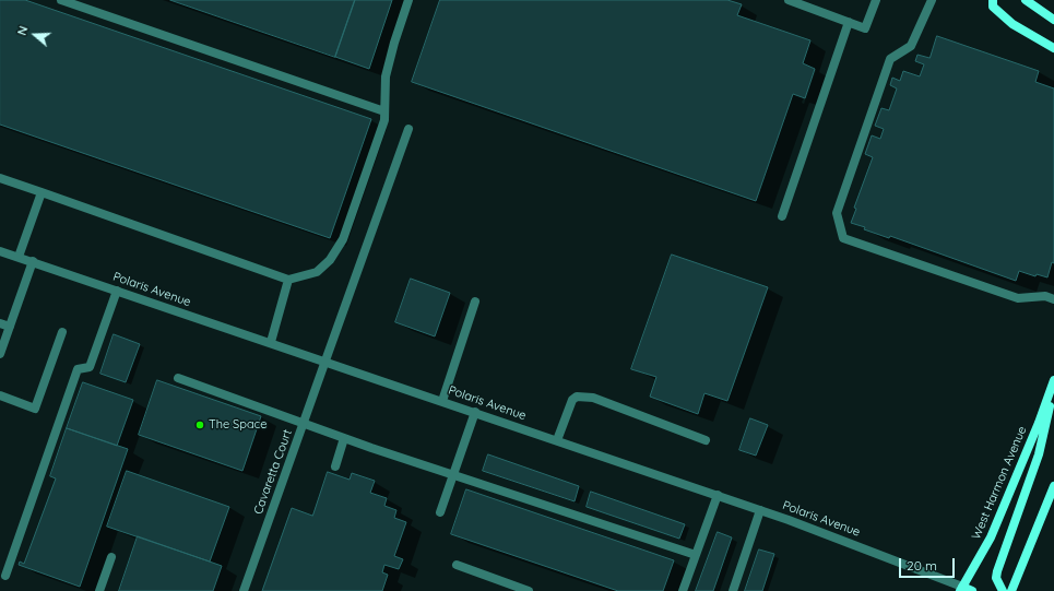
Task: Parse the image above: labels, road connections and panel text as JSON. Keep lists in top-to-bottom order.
{
  "streets": {
    "main road": ["West Harmon Avenue"],
    "street": ["Polaris Avenue", "Cavaretta Court"]
  },
  "crossings": [
    ["Polaris Avenue", "Cavaretta Court"],
    ["Polaris Avenue", "West Harmon Avenue"]
  ],
  "places": ["The Space"],
  "scale_bar": "20 m",
  "north": "left"
}
